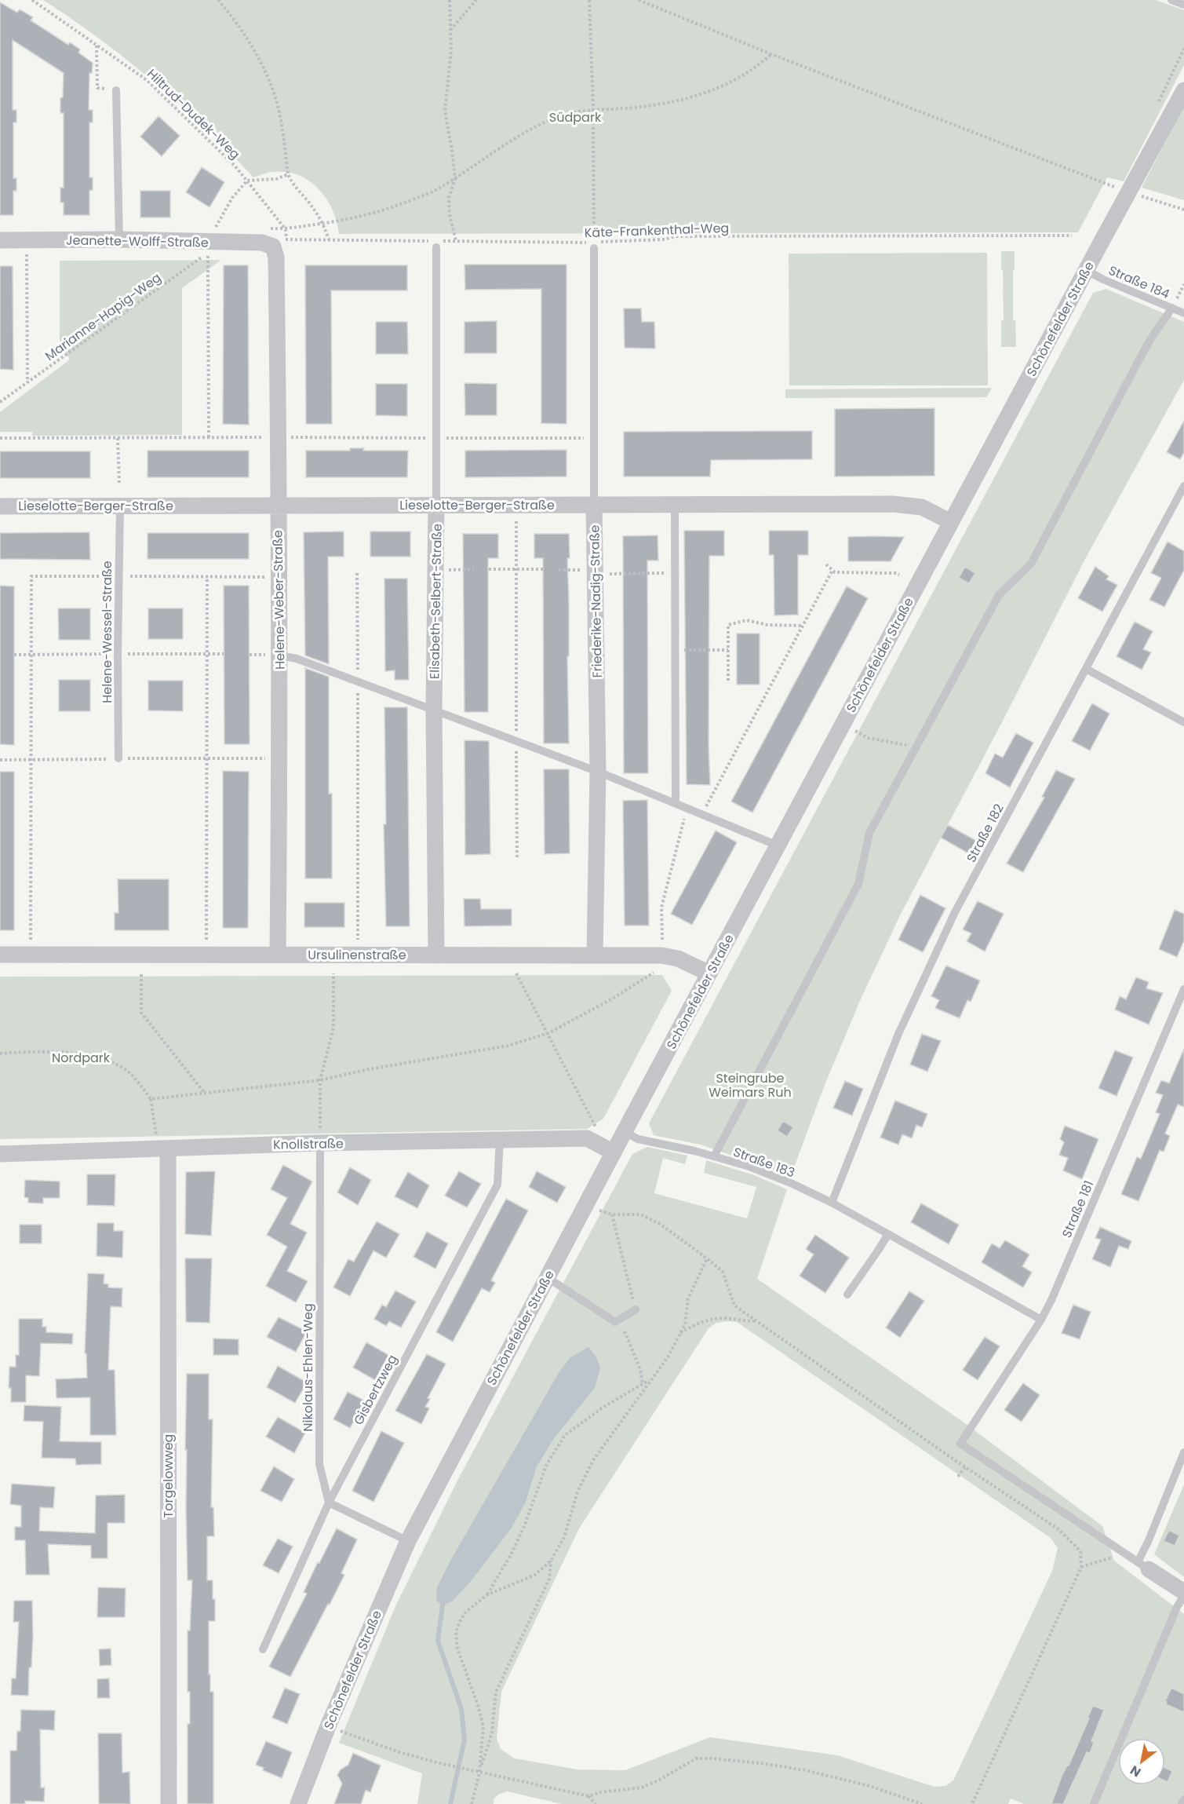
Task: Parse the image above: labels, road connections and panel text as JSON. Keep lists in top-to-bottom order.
{
  "streets": {
    "street": [
      "Jeanette-Wolff-Straße",
      "Schönefelder Straße",
      "Lieselotte-Berger-Straße",
      "Helene-Weber-Straße",
      "Elisabeth-Selbert-Straße",
      "Friederike-Nadig-Straße",
      "Ursulinenstraße",
      "Knollstraße",
      "Torgelowweg"
    ],
    "lane": [
      "Straße 184",
      "Helene-Wessel-Straße",
      "Straße 182",
      "Straße 183",
      "Straße 181",
      "Nikolaus-Ehlen-Weg",
      "Gisbertzweg"
    ],
    "path": ["Hiltrud-Dudek-Weg", "Käte-Frankenthal-Weg", "Marianne-Hapig-Weg"]
  },
  "crossings": [
    ["Hiltrud-Dudek-Weg", "Käte-Frankenthal-Weg"],
    ["Hiltrud-Dudek-Weg", "Jeanette-Wolff-Straße"],
    ["Hiltrud-Dudek-Weg", "Helene-Weber-Straße"],
    ["Käte-Frankenthal-Weg", "Jeanette-Wolff-Straße"],
    ["Käte-Frankenthal-Weg", "Helene-Weber-Straße"],
    ["Käte-Frankenthal-Weg", "Friederike-Nadig-Straße"],
    ["Jeanette-Wolff-Straße", "Marianne-Hapig-Weg"],
    ["Jeanette-Wolff-Straße", "Helene-Weber-Straße"],
    ["Straße 184", "Schönefelder Straße"],
    ["Schönefelder Straße", "Lieselotte-Berger-Straße"],
    ["Schönefelder Straße", "Ursulinenstraße"],
    ["Schönefelder Straße", "Knollstraße"],
    ["Schönefelder Straße", "Straße 183"],
    ["Lieselotte-Berger-Straße", "Helene-Weber-Straße"],
    ["Lieselotte-Berger-Straße", "Elisabeth-Selbert-Straße"],
    ["Lieselotte-Berger-Straße", "Friederike-Nadig-Straße"],
    ["Lieselotte-Berger-Straße", "Helene-Wessel-Straße"],
    ["Helene-Weber-Straße", "Ursulinenstraße"],
    ["Elisabeth-Selbert-Straße", "Ursulinenstraße"],
    ["Friederike-Nadig-Straße", "Ursulinenstraße"],
    ["Straße 182", "Straße 183"],
    ["Knollstraße", "Nikolaus-Ehlen-Weg"],
    ["Knollstraße", "Gisbertzweg"],
    ["Knollstraße", "Torgelowweg"],
    ["Straße 183", "Straße 181"],
    ["Nikolaus-Ehlen-Weg", "Gisbertzweg"]
  ],
  "parks": ["Südpark", "Nordpark", "Steingrube Weimars Ruh"],
  "north": "bottom left"
}
